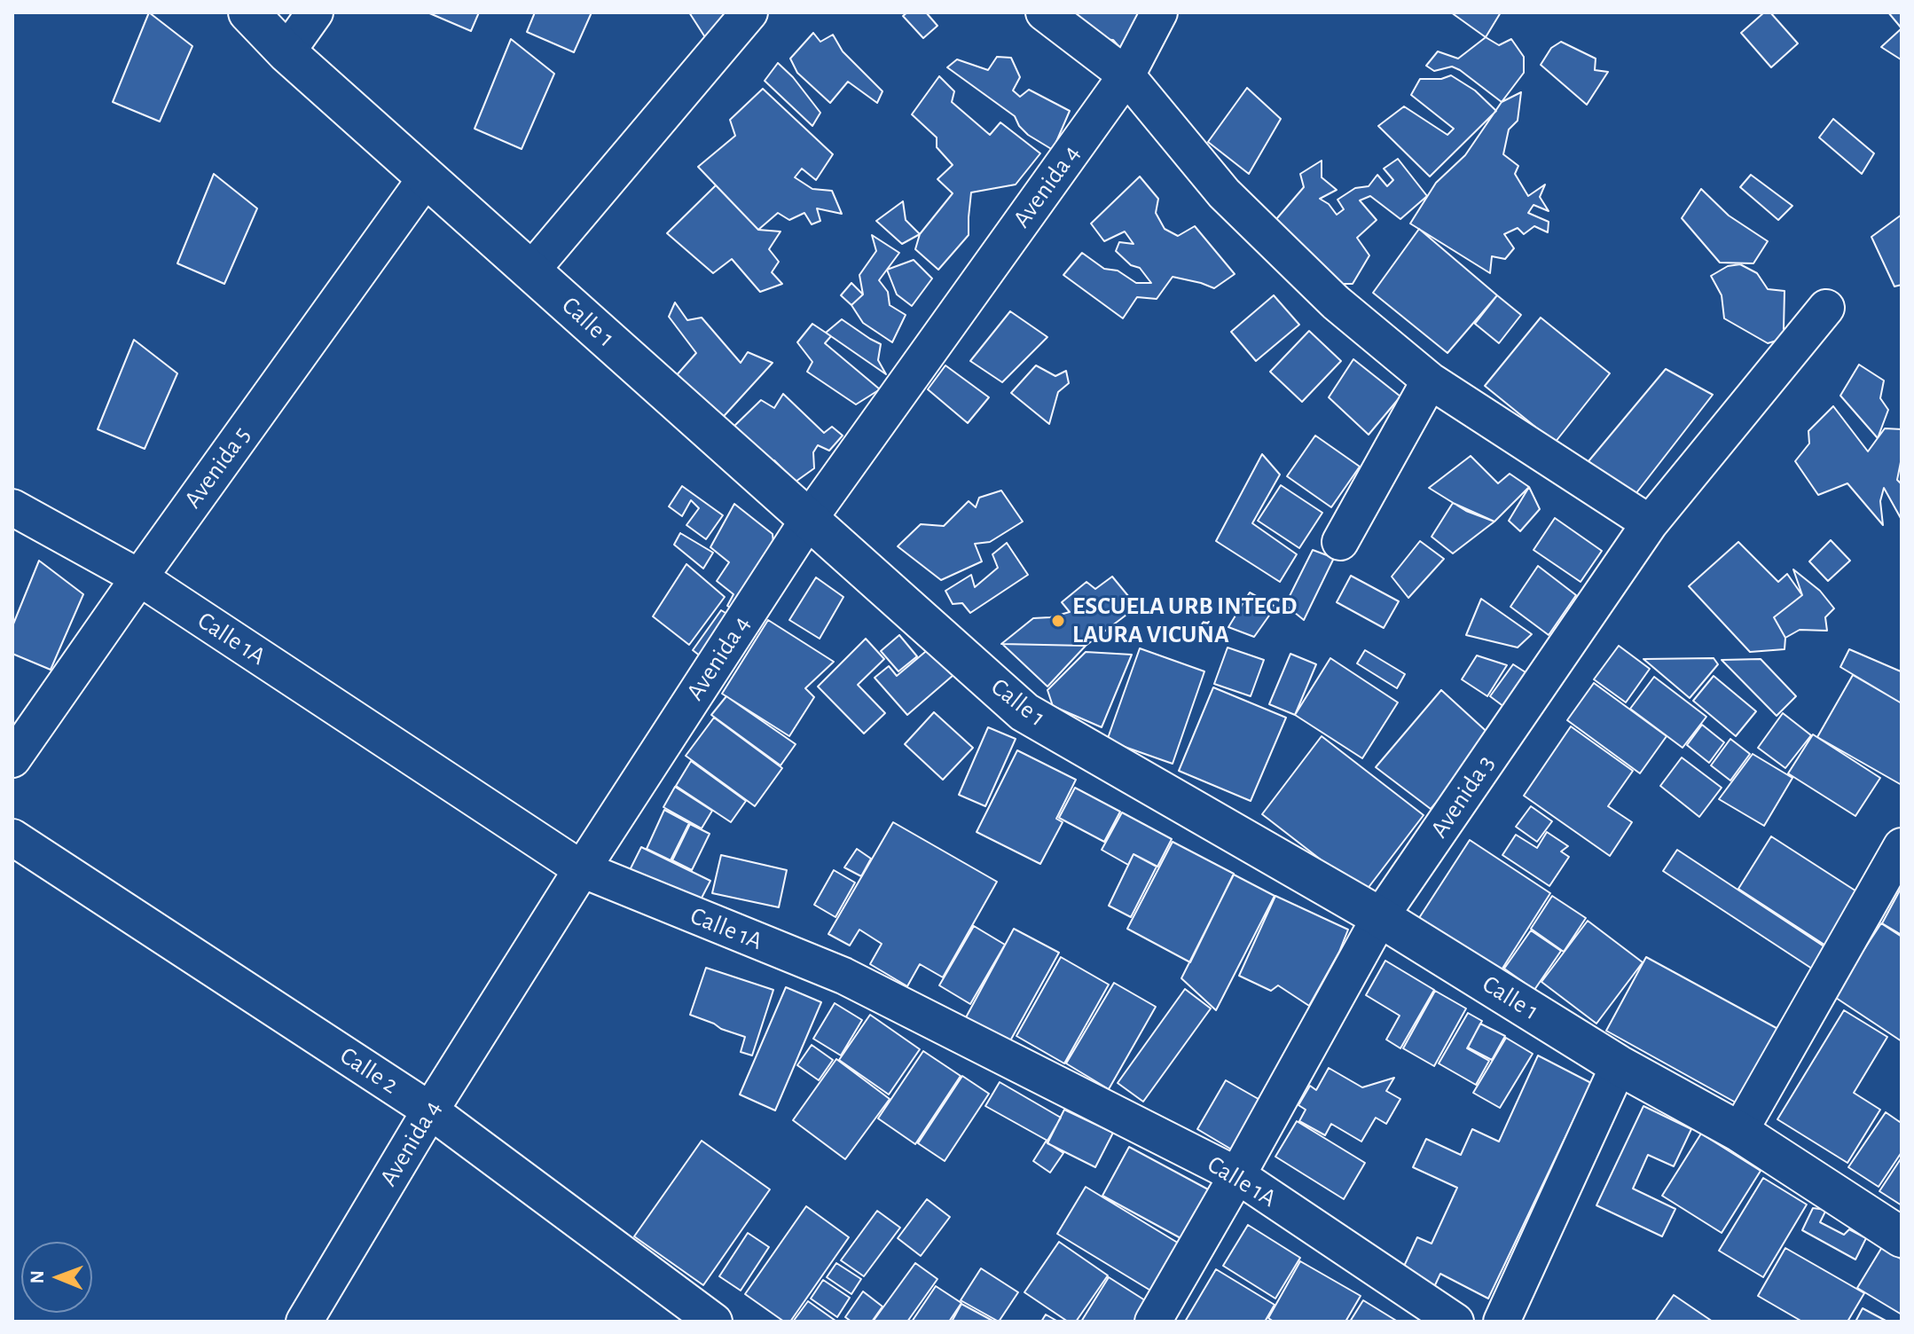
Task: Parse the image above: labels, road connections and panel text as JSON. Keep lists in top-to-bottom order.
{
  "streets": {
    "street": [
      "Avenida 4",
      "Calle 1",
      "Avenida 5",
      "Calle 1A",
      "Avenida 3",
      "Calle 2"
    ]
  },
  "crossings": [
    ["Avenida 4", "Calle 1"],
    ["Avenida 4", "Calle 1A"],
    ["Avenida 4", "Calle 2"],
    ["Calle 1", "Avenida 5"],
    ["Calle 1", "Avenida 3"],
    ["Avenida 5", "Calle 1A"],
    ["Calle 1A", "Avenida 3"]
  ],
  "places": ["ESCUELA URB INTEGD LAURA VICUÑA"],
  "north": "left"
}
